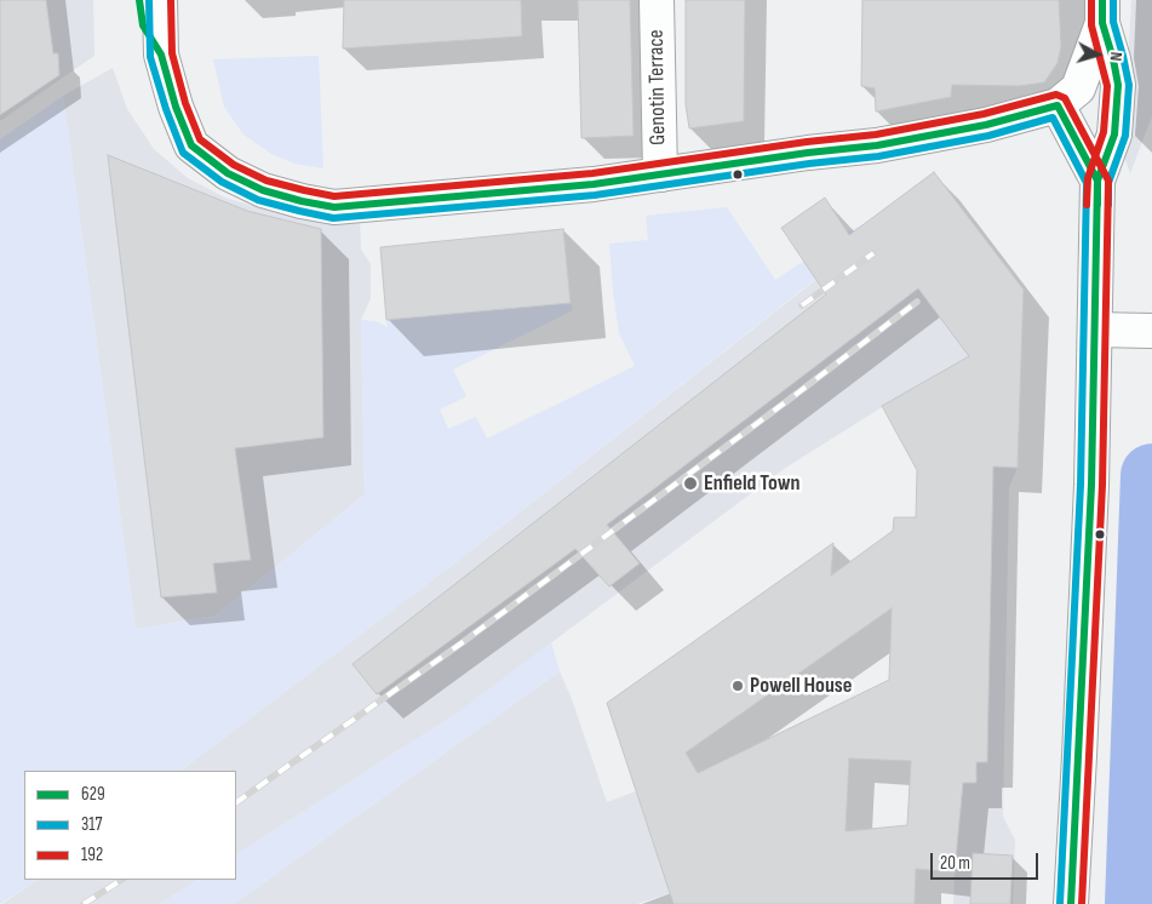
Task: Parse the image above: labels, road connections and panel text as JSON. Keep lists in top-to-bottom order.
{
  "streets": {
    "main road": ["Genotin Terrace"]
  },
  "places": ["Enfield Town", "Powell House"],
  "lines": ["transit line 629", "transit line 317", "transit line 192"],
  "legend": ["629", "317", "192"],
  "scale_bar": "20 m",
  "north": "right"
}
